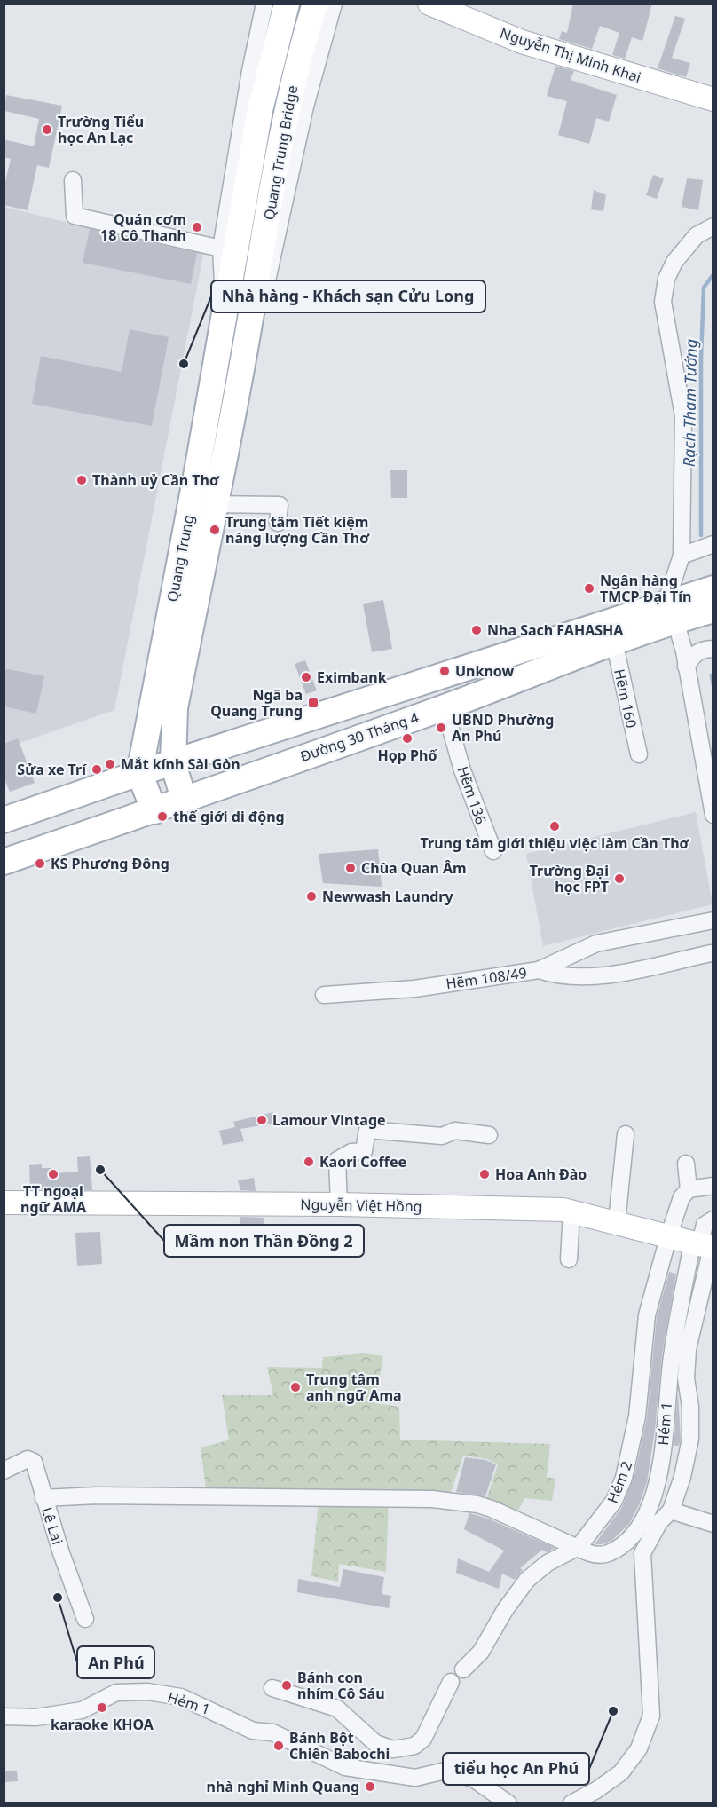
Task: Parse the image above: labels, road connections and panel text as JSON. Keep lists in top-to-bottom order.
{
  "streets": {
    "main road": ["Quang Trung Bridge", "Quang Trung", "Đường 30 Tháng 4"],
    "street": [
      "Nguyễn Thị Minh Khai",
      "Hẽm 160",
      "Hẽm 136",
      "Hẽm 108/49",
      "Nguyễn Việt Hồng",
      "Hẻm 1",
      "Hẻm 2",
      "Lê Lai"
    ]
  },
  "crossings": [
    ["Quang Trung Bridge", "Quang Trung"],
    ["Quang Trung", "Đường 30 Tháng 4"],
    ["Hẽm 160", "Đường 30 Tháng 4"],
    ["Đường 30 Tháng 4", "Hẽm 136"],
    ["Nguyễn Việt Hồng", "Hẻm 1"],
    ["Nguyễn Việt Hồng", "Hẻm 2"],
    ["Hẻm 1", "Hẻm 2"],
    ["Hẻm 1", "Lê Lai"]
  ],
  "water": ["Rạch Tham Tướng"],
  "places": {
    "other": [
      "Trường Tiểu học An Lạc",
      "Quán cơm 18 Cô Thanh",
      "Nhà hàng - Khách sạn Cửu Long",
      "Thành uỷ Cần Thơ",
      "Trung tâm Tiết kiệm năng lượng Cần Thơ",
      "Ngân hàng TMCP Đại Tín",
      "Nha Sach FAHASHA",
      "Unknow",
      "Eximbank",
      "UBND Phường An Phú",
      "Họp Phố",
      "Mắt kính Sài Gòn",
      "Sửa xe Trí",
      "thế giới di động",
      "Trung tâm giới thiệu việc làm Cần Thơ",
      "KS Phương Đông",
      "Chùa Quan Âm",
      "Trường Đại học FPT",
      "Newwash Laundry",
      "Lamour Vintage",
      "Kaori Coffee",
      "Mầm non Thần Đồng 2",
      "TT ngoại ngữ AMA",
      "Hoa Anh Đào",
      "Trung tâm anh ngữ Ama",
      "An Phú",
      "Bánh con nhím Cô Sáu",
      "karaoke KHOA",
      "tiểu học An Phú",
      "Bánh Bột Chiên Babochi",
      "nhà nghỉ Minh Quang"
    ],
    "transit": ["Ngã ba Quang Trung"]
  }
}
